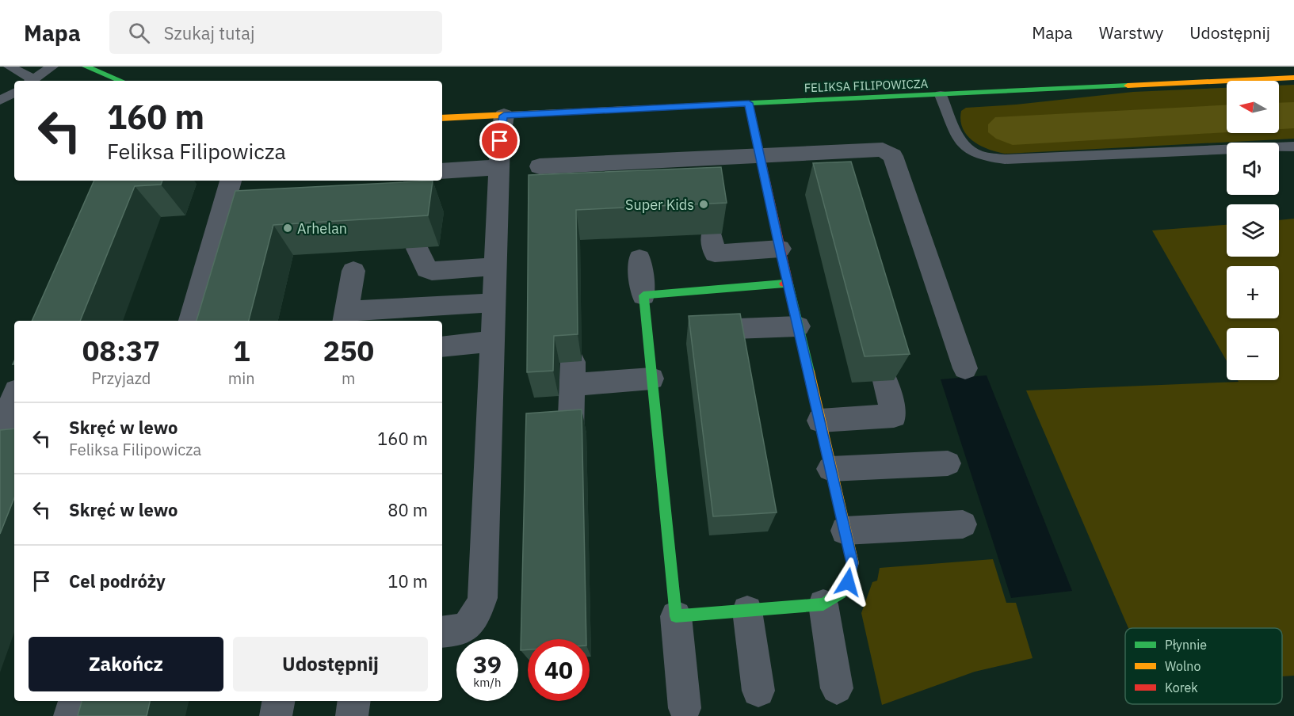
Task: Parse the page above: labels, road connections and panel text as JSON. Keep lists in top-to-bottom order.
{
  "streets": {
    "street": ["FELIKSA FILIPOWICZA"]
  },
  "places": ["Super Kids", "Arhelan"],
  "legend": ["Płynnie", "Wolno", "Korek"],
  "north": "left",
  "page": {
    "header": "Mapa",
    "search": "Szukaj tutaj",
    "nav": ["Mapa", "Warstwy", "Udostępnij"],
    "map_buttons": ["+", "−"],
    "turn": ["160 m", "Feliksa Filipowicza"],
    "eta": [
      "08:37",
      "Przyjazd",
      "1",
      "min",
      "250",
      "m"
    ],
    "list": [
      {
        "name": "Skręć w lewo",
        "note": "Feliksa Filipowicza",
        "value": "160 m"
      },
      {
        "name": "Skręć w lewo",
        "value": "80 m"
      },
      {
        "name": "Cel podróży",
        "value": "10 m"
      }
    ],
    "buttons": ["Zakończ", "Udostępnij"],
    "speed": "39 km/h",
    "limit": "40"
  }
}
